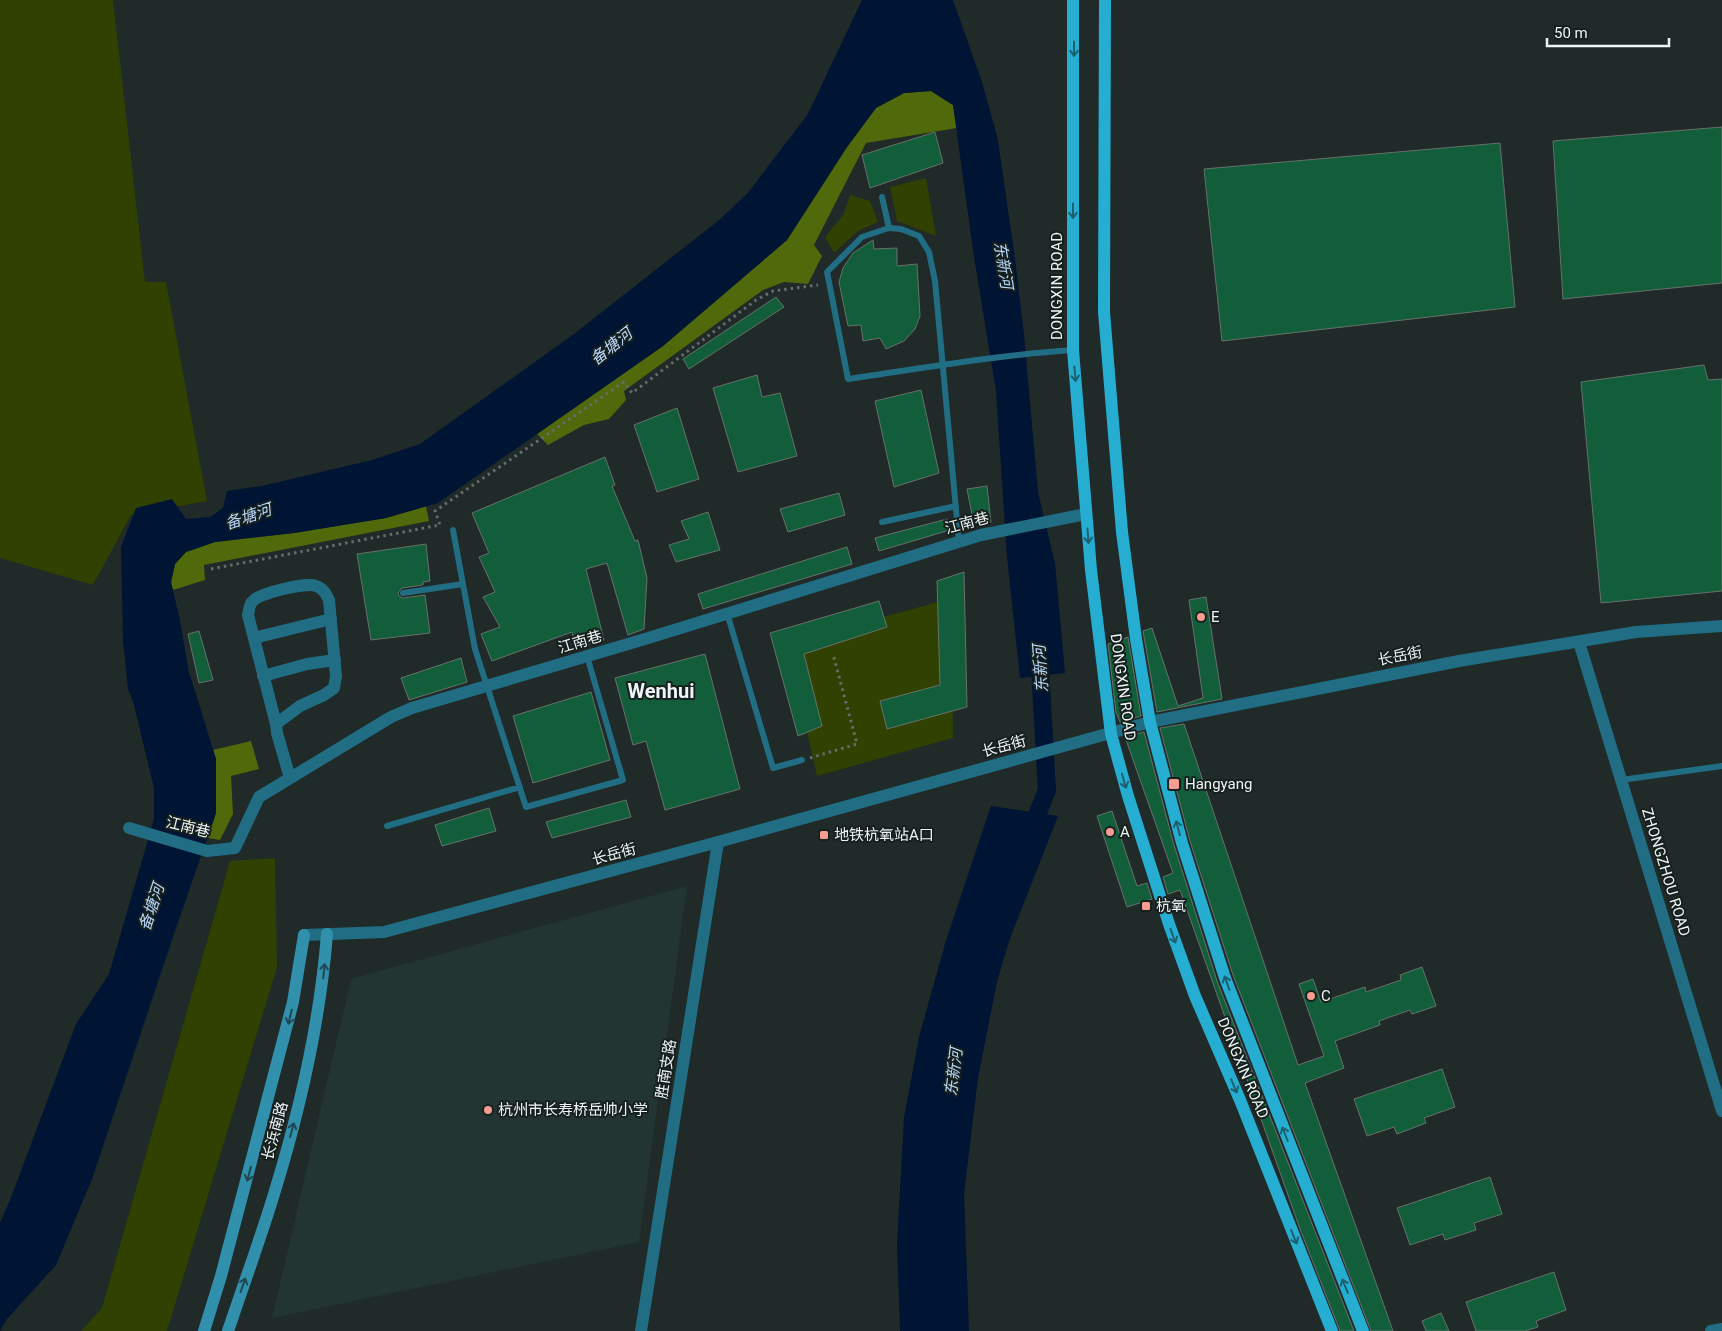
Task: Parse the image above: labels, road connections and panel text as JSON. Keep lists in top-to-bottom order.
{
  "streets": {
    "main road": ["DONGXIN ROAD", "长浜南路"],
    "street": [
      "江南巷",
      "长岳街",
      "ZHONGZHOU ROAD",
      "胜南支路"
    ]
  },
  "crossings": [
    ["DONGXIN ROAD", "江南巷"],
    ["DONGXIN ROAD", "长岳街"],
    ["长岳街", "ZHONGZHOU ROAD"],
    ["长岳街", "胜南支路"],
    ["长岳街", "长浜南路"]
  ],
  "districts": ["Wenhui"],
  "water": ["东新河", "备塘河"],
  "places": {
    "other": [
      "E",
      "A",
      "C",
      "杭州市长寿桥岳帅小学"
    ],
    "transit": ["Hangyang", "地铁杭氧站A口", "杭氧"]
  },
  "scale_bar": "50 m"
}
